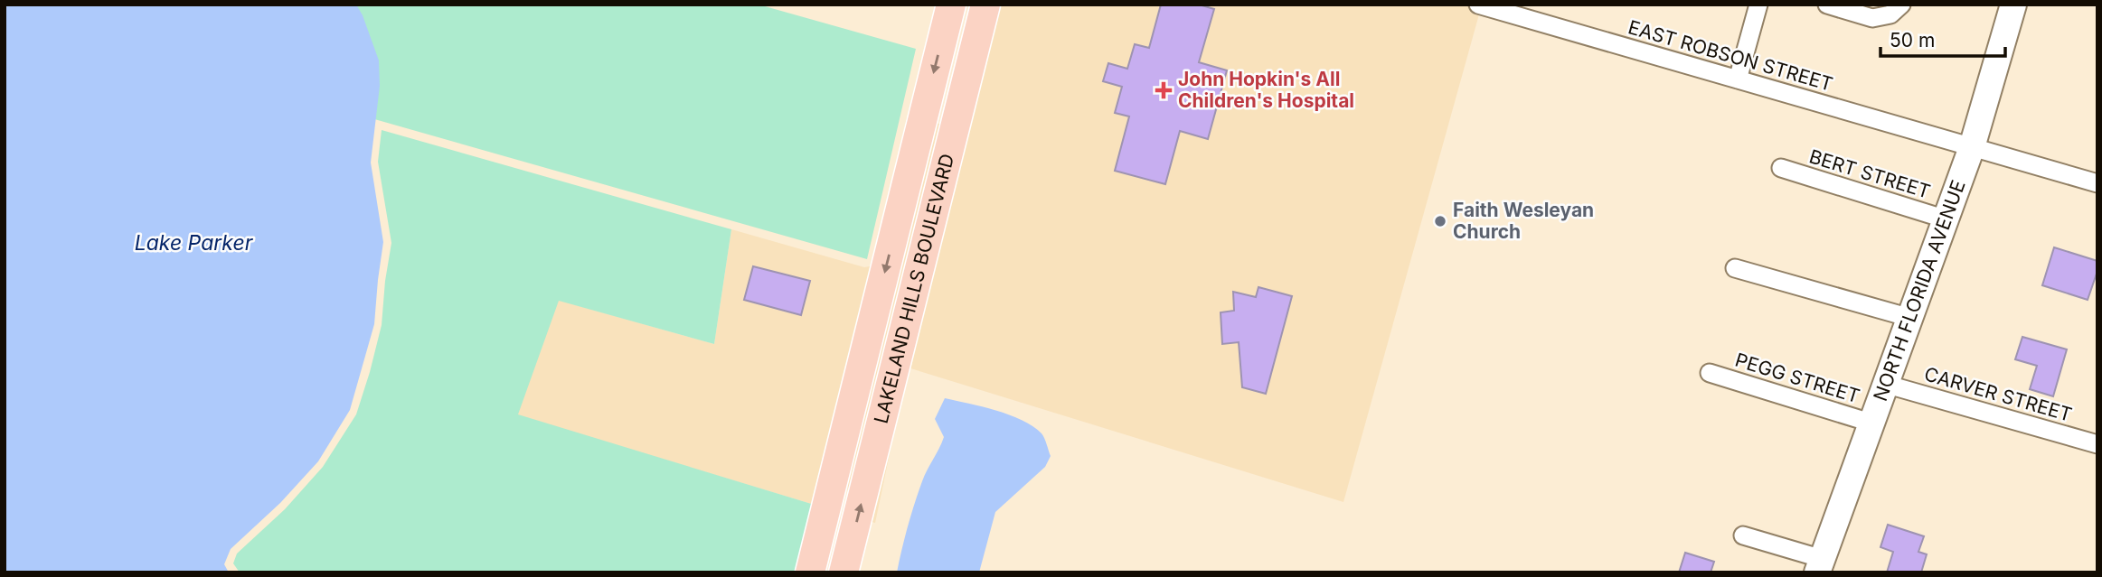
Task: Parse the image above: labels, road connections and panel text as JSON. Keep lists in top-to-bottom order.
{
  "streets": {
    "main road": ["LAKELAND HILLS BOULEVARD"],
    "street": [
      "EAST ROBSON STREET",
      "BERT STREET",
      "NORTH FLORIDA AVENUE",
      "PEGG STREET",
      "CARVER STREET"
    ]
  },
  "crossings": [
    ["EAST ROBSON STREET", "NORTH FLORIDA AVENUE"],
    ["BERT STREET", "NORTH FLORIDA AVENUE"],
    ["NORTH FLORIDA AVENUE", "PEGG STREET"],
    ["NORTH FLORIDA AVENUE", "CARVER STREET"]
  ],
  "water": ["Lake Parker"],
  "places": {
    "health": ["John Hopkin's All Children's Hospital"],
    "other": ["Faith Wesleyan Church"]
  },
  "scale_bar": "50 m"
}
